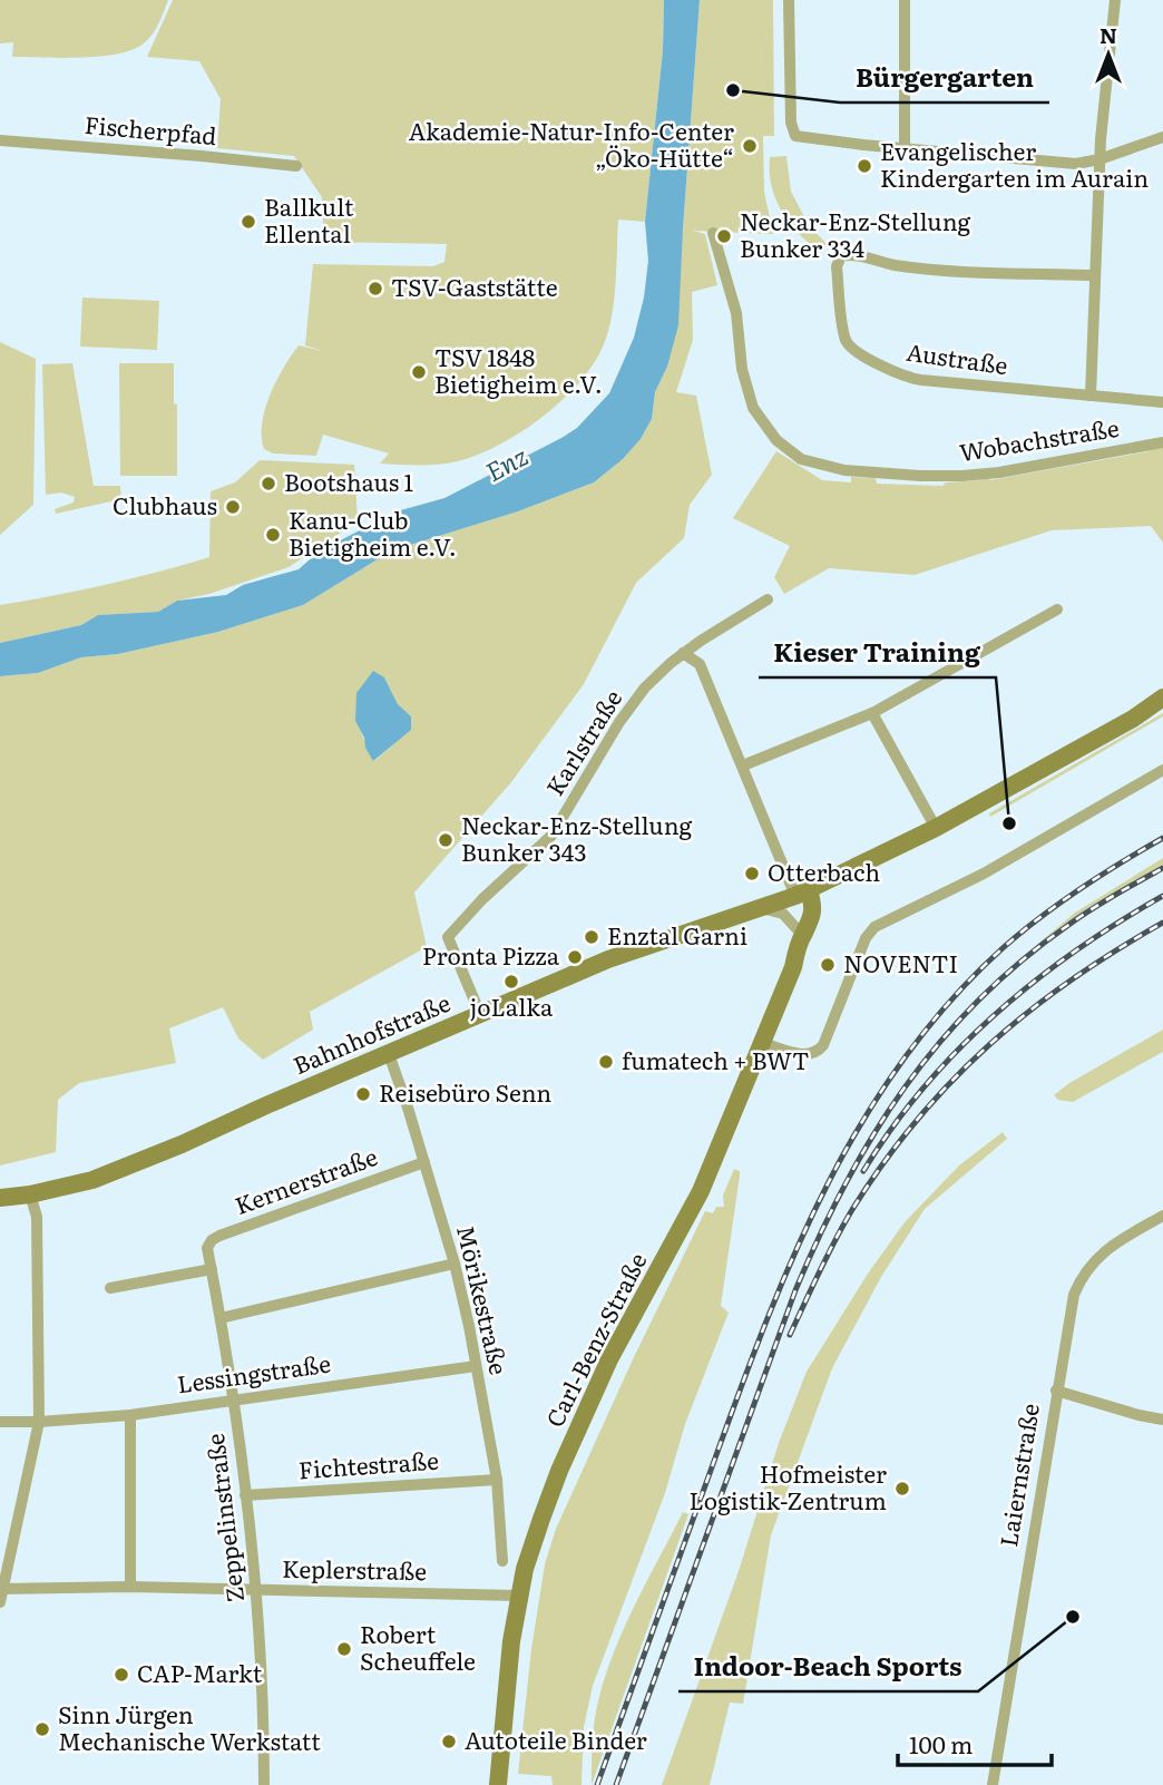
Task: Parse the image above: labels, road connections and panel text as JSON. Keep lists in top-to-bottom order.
{
  "streets": {
    "street": [
      "Fischerpfad",
      "Austraße",
      "Wobachstraße",
      "Karlstraße",
      "Bahnhofstraße",
      "Kernerstraße",
      "Mörikestraße",
      "Carl-Benz-Straße",
      "Lessingstraße",
      "Fichtestraße",
      "Laiernstraße",
      "Zeppelinstraße",
      "Keplerstraße"
    ]
  },
  "crossings": [
    ["Karlstraße", "Bahnhofstraße"],
    ["Bahnhofstraße", "Mörikestraße"],
    ["Bahnhofstraße", "Carl-Benz-Straße"],
    ["Kernerstraße", "Mörikestraße"],
    ["Kernerstraße", "Zeppelinstraße"],
    ["Mörikestraße", "Lessingstraße"],
    ["Mörikestraße", "Fichtestraße"],
    ["Carl-Benz-Straße", "Keplerstraße"],
    ["Lessingstraße", "Zeppelinstraße"],
    ["Fichtestraße", "Zeppelinstraße"],
    ["Zeppelinstraße", "Keplerstraße"]
  ],
  "water": ["Enz"],
  "places": [
    "Bürgergarten",
    "Akademie-Natur-Info-Center „Öko-Hütte“",
    "Evangelischer Kindergarten im Aurain",
    "Ballkult Ellental",
    "Neckar-Enz-Stellung Bunker 334",
    "TSV-Gaststätte",
    "TSV 1848 Bietigheim e.V.",
    "Bootshaus 1",
    "Clubhaus",
    "Kanu-Club Bietigheim e.V.",
    "Kieser Training",
    "Neckar-Enz-Stellung Bunker 343",
    "Otterbach",
    "Enztal Garni",
    "Pronta Pizza",
    "NOVENTI",
    "joLalka",
    "fumatech + BWT",
    "Reisebüro Senn",
    "Hofmeister Logistik-Zentrum",
    "Indoor-Beach Sports",
    "Robert Scheuffele",
    "CAP-Markt",
    "Sinn Jürgen Mechanische Werkstatt",
    "Autoteile Binder"
  ],
  "scale_bar": "100 m",
  "north": "top"
}
